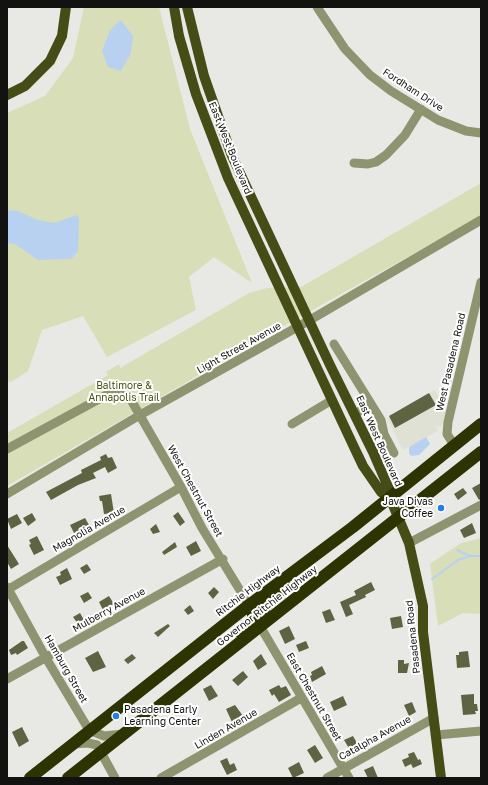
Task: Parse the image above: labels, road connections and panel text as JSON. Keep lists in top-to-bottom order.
{
  "streets": {
    "highway": ["Ritchie Highway", "Governor Ritchie Highway"],
    "main road": ["East West Boulevard", "Pasadena Road"],
    "street": [
      "Fordham Drive",
      "Light Street Avenue",
      "West Pasadena Road",
      "West Chestnut Street",
      "Magnolia Avenue",
      "Mulberry Avenue",
      "Hamburg Street",
      "East Chestnut Street",
      "Linden Avenue",
      "Catalpha Avenue"
    ]
  },
  "crossings": [
    ["East West Boulevard", "Light Street Avenue"],
    ["East West Boulevard", "Ritchie Highway"],
    ["East West Boulevard", "Pasadena Road"],
    ["Light Street Avenue", "West Chestnut Street"],
    ["West Pasadena Road", "Ritchie Highway"],
    ["West Chestnut Street", "Magnolia Avenue"],
    ["West Chestnut Street", "Ritchie Highway"],
    ["West Chestnut Street", "Mulberry Avenue"],
    ["Magnolia Avenue", "Hamburg Street"],
    ["Ritchie Highway", "Pasadena Road"],
    ["Ritchie Highway", "Hamburg Street"],
    ["Governor Ritchie Highway", "Pasadena Road"],
    ["Governor Ritchie Highway", "East Chestnut Street"],
    ["Mulberry Avenue", "Hamburg Street"],
    ["Pasadena Road", "Catalpha Avenue"],
    ["East Chestnut Street", "Linden Avenue"],
    ["East Chestnut Street", "Catalpha Avenue"]
  ],
  "parks": ["Baltimore & Annapolis Trail"],
  "places": ["Java Divas Coffee", "Pasadena Early Learning Center"]
}
